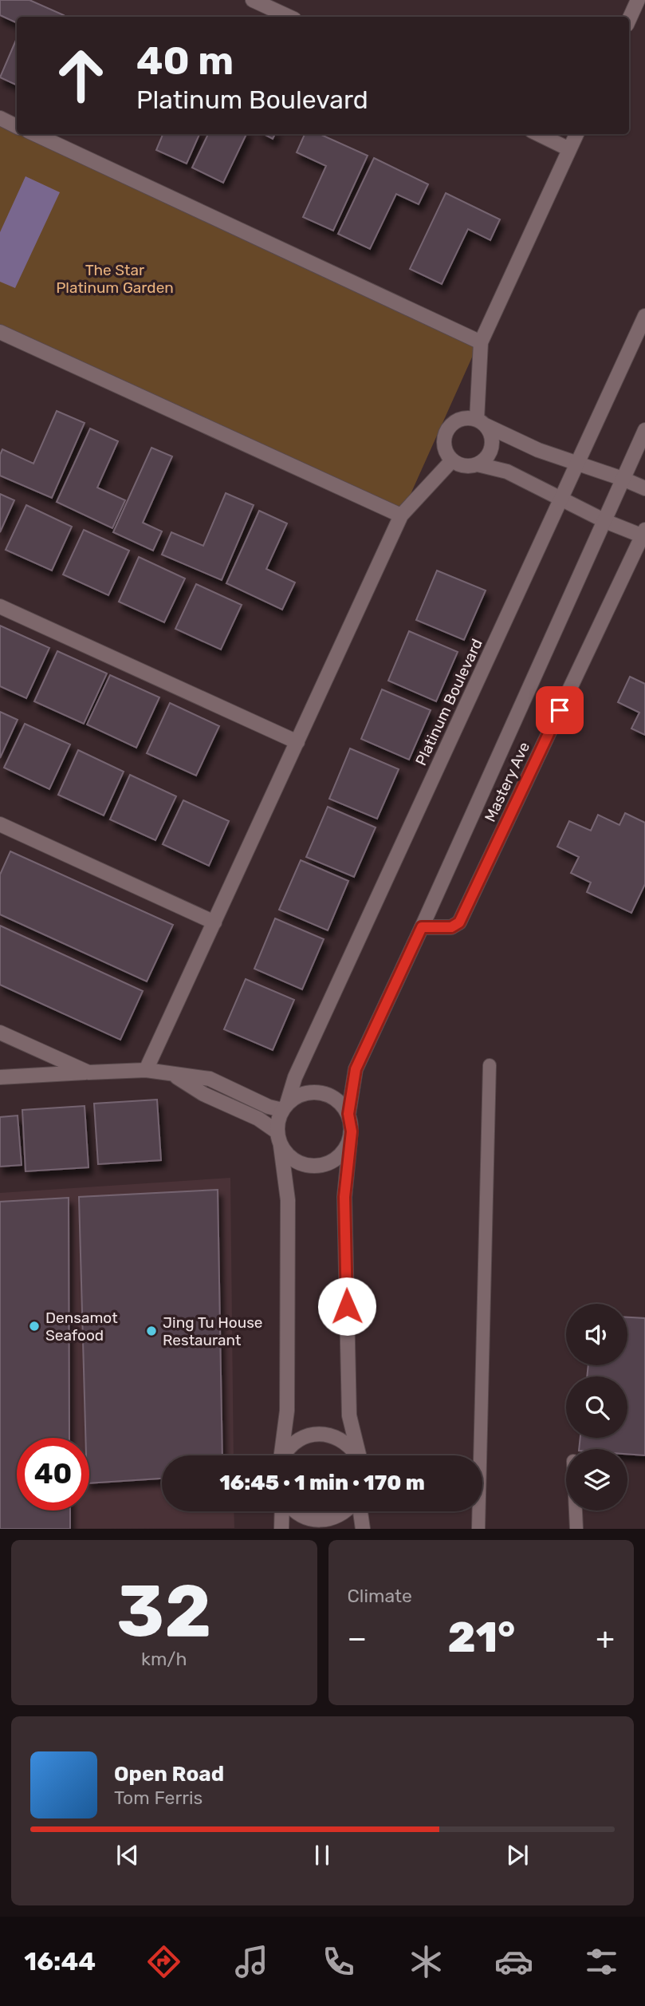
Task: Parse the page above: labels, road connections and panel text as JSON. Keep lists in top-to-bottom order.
{
  "streets": {
    "street": ["Platinum Boulevard", "Mastery Ave"]
  },
  "parks": ["The Star Platinum Garden"],
  "places": ["Densamot Seafood", "Jing Tu House Restaurant"],
  "page": {
    "turn": ["40 m", "Platinum Boulevard"],
    "limit": "40",
    "trip": "16:45 · 1 min · 170 m",
    "tile": [
      ["32", "km/h"],
      "Climate"
    ],
    "heat": ["−", "21°", "+"],
    "song": ["Open Road", "Tom Ferris"],
    "tabs": "16:44"
  }
}
